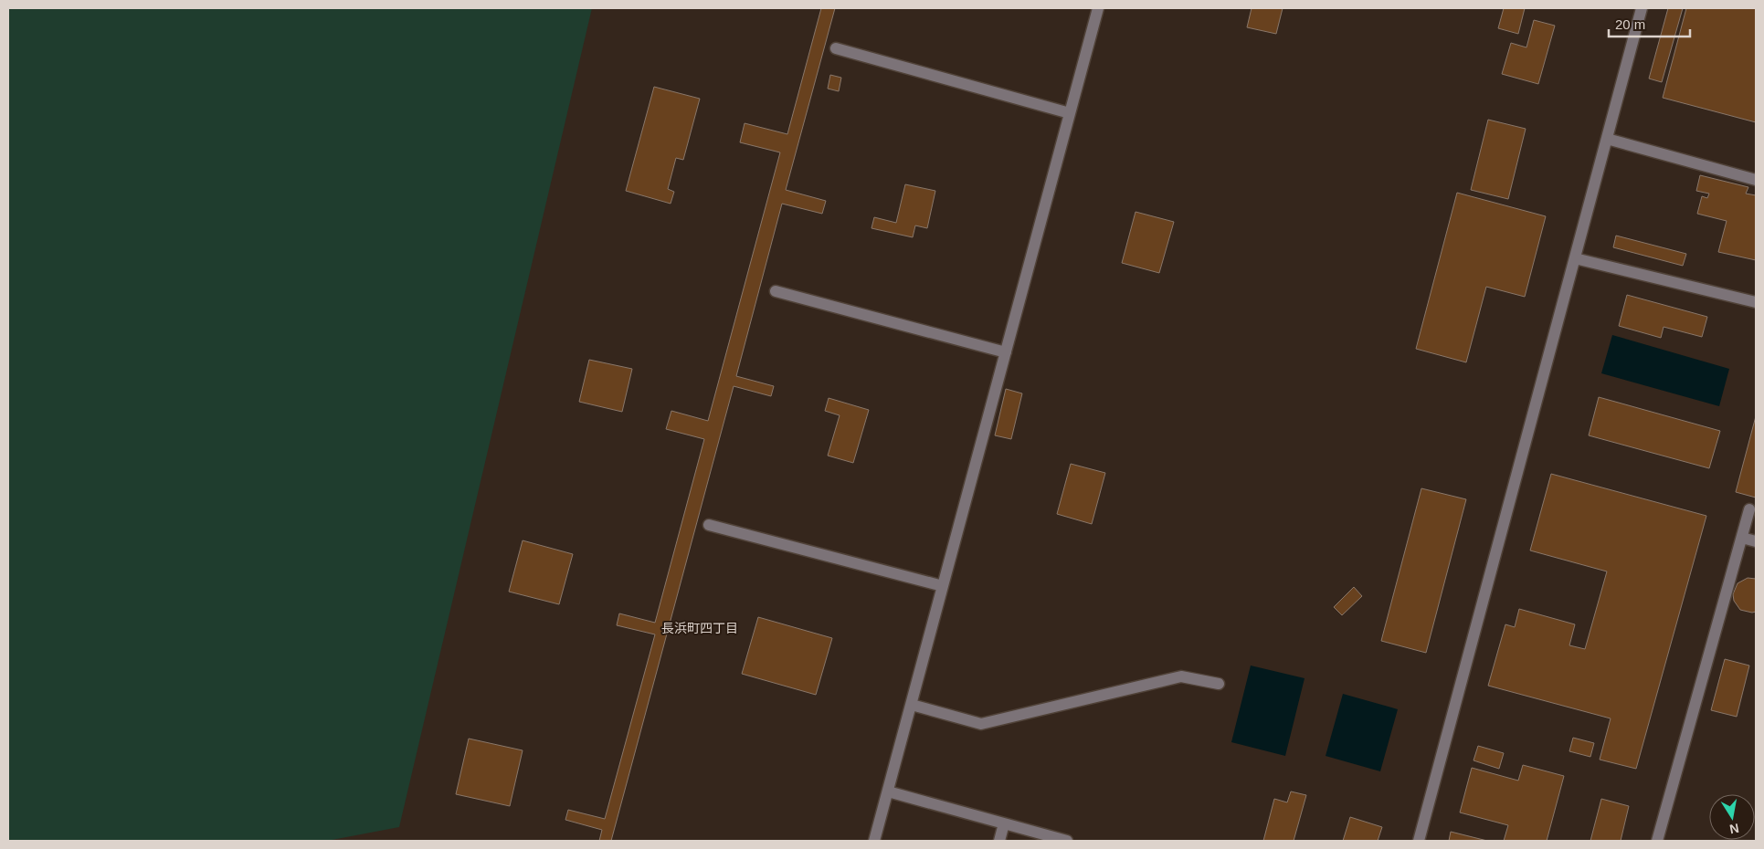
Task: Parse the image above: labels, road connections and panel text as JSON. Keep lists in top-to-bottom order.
{
  "districts": ["長浜町四丁目"],
  "scale_bar": "20 m",
  "north": "bottom"
}
